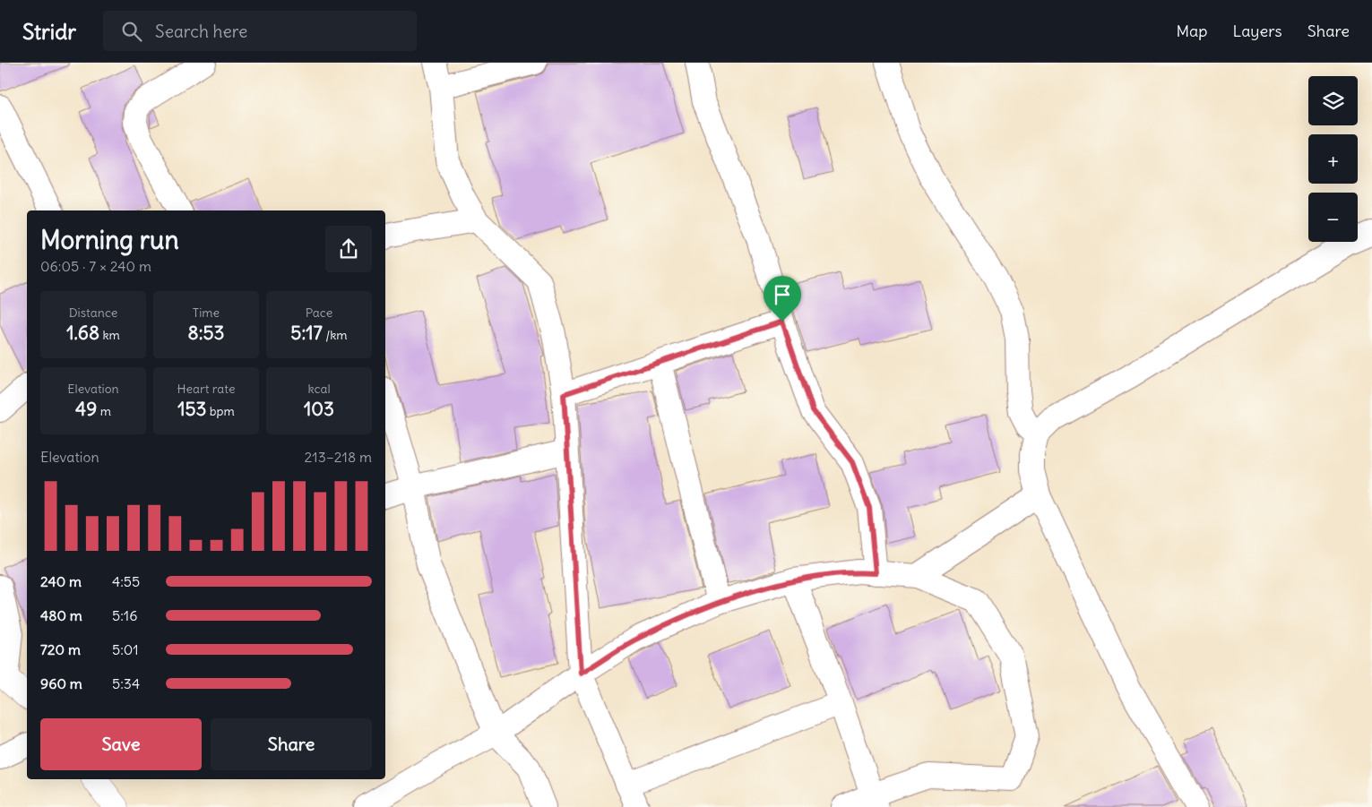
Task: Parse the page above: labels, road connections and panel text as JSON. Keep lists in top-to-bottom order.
{
  "page": {
    "header": "Stridr",
    "search": "Search here",
    "nav": ["Map", "Layers", "Share"],
    "map_buttons": ["+", "−"],
    "heading": ["Morning run", "06:05 · 7 × 240 m"],
    "stats": [
      ["Distance", "1.68 km"],
      ["Time", "8:53"],
      ["Pace", "5:17 /km"],
      ["Elevation", "49 m"],
      ["Heart rate", "153 bpm"],
      ["kcal", "103"]
    ],
    "chart": ["Elevation", "213–218 m"],
    "list": [
      {
        "name": "240 m",
        "note": "4:55"
      },
      {
        "name": "480 m",
        "note": "5:16"
      },
      {
        "name": "720 m",
        "note": "5:01"
      },
      {
        "name": "960 m",
        "note": "5:34"
      }
    ],
    "buttons": ["Save", "Share"]
  }
}
